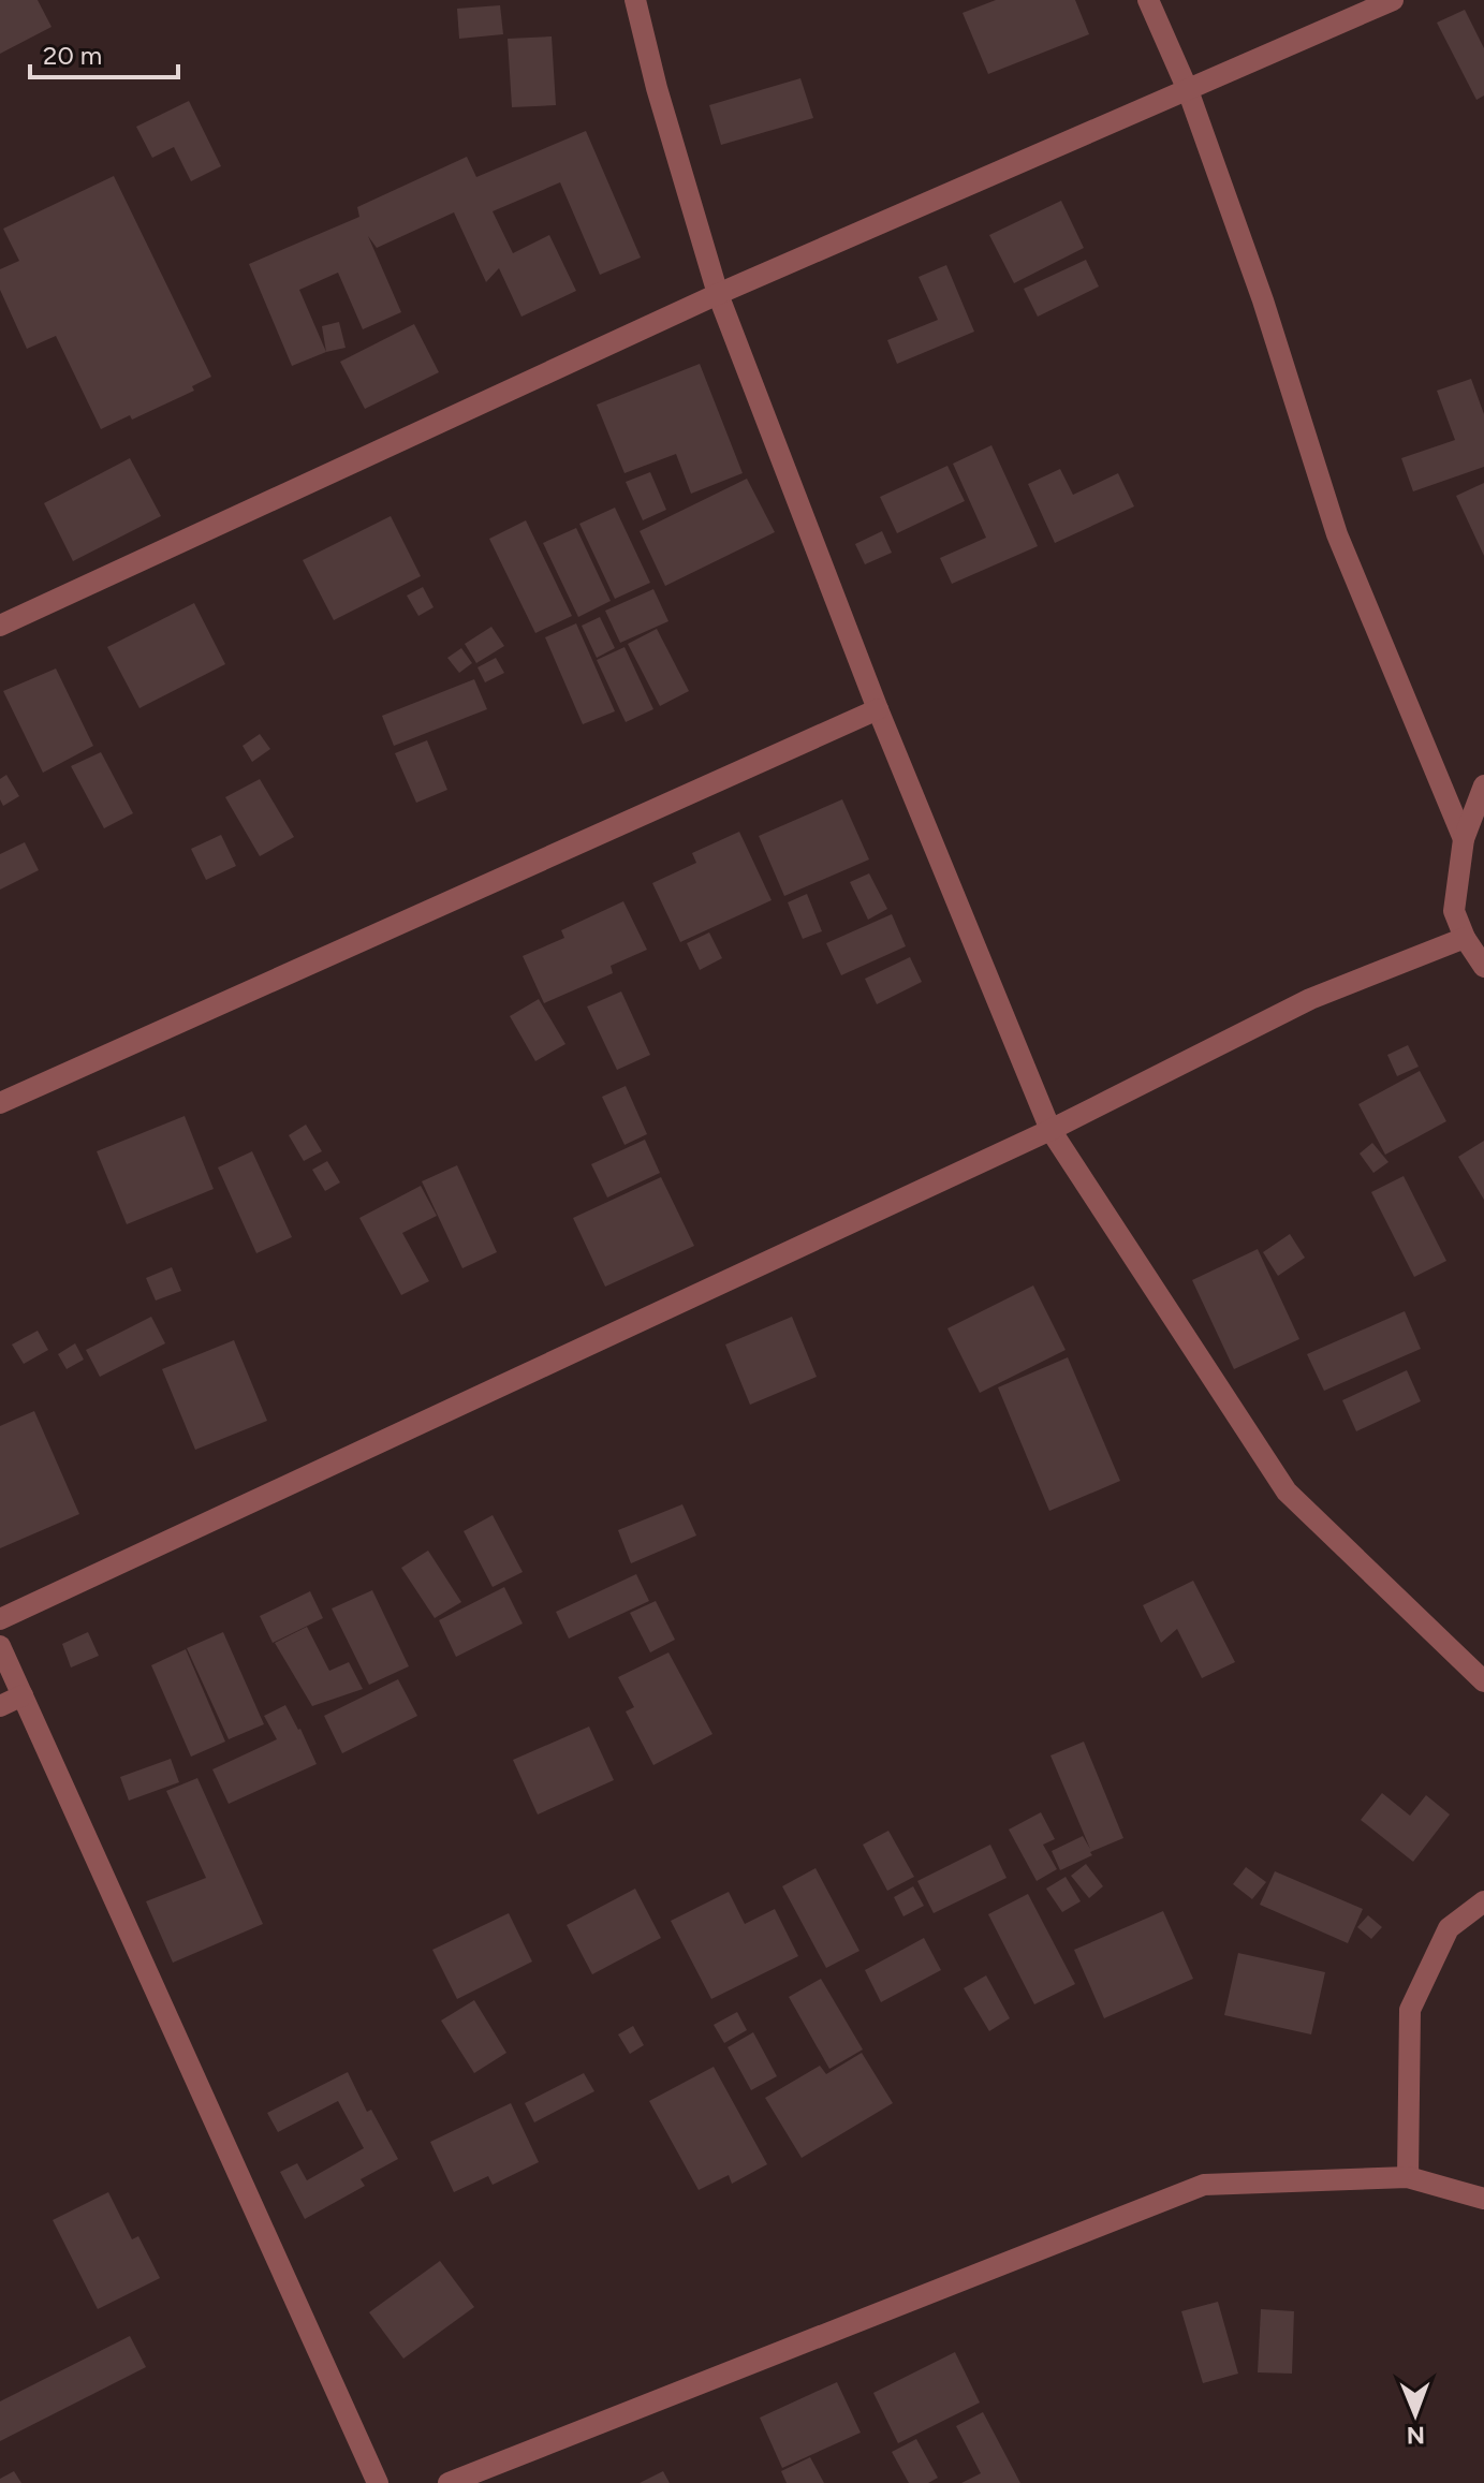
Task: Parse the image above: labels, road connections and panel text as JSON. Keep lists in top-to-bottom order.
{
  "scale_bar": "20 m",
  "north": "bottom"
}
